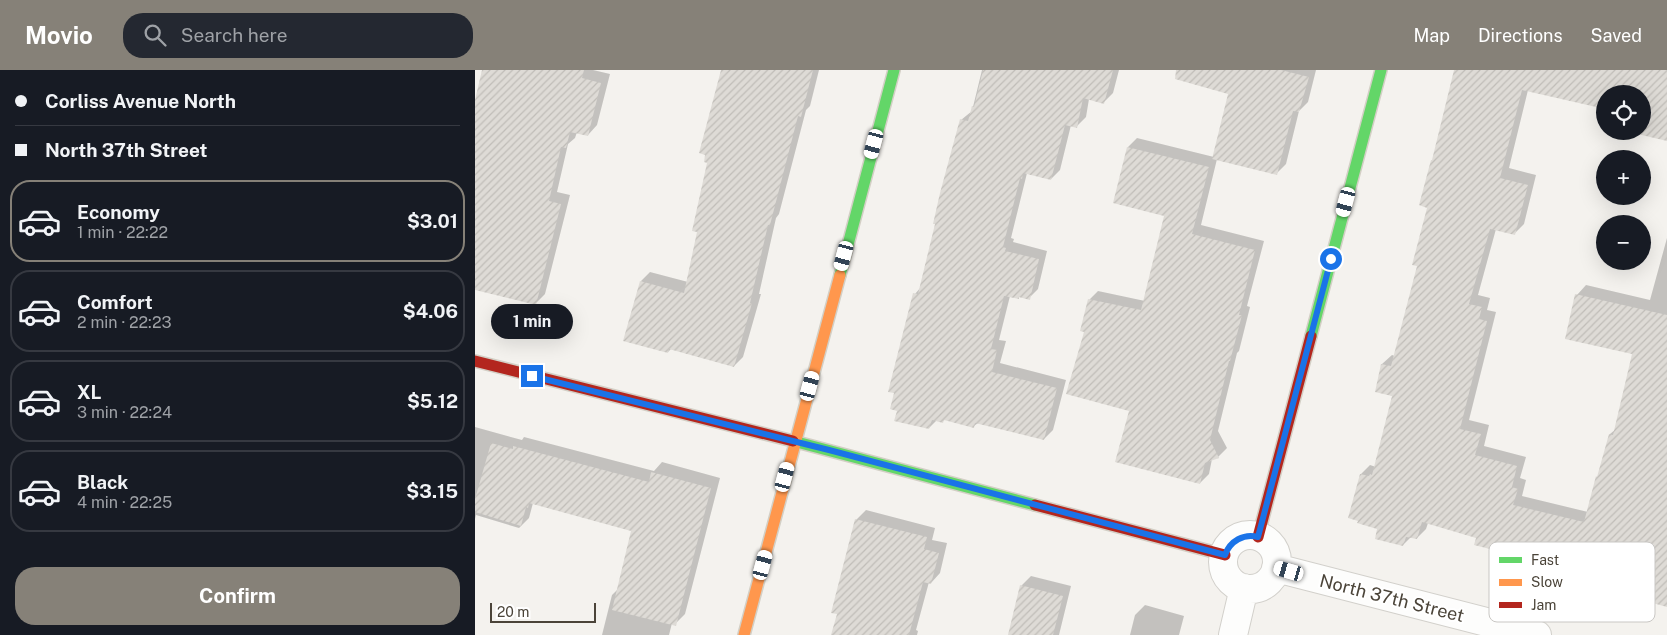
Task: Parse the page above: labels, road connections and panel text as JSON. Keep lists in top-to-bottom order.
{
  "streets": {
    "street": ["North 37th Street"]
  },
  "legend": ["Fast", "Slow", "Jam"],
  "scale_bar": "20 m",
  "page": {
    "header": "Movio",
    "search": "Search here",
    "nav": ["Map", "Directions", "Saved"],
    "banner": ["Corliss Avenue North", "North 37th Street"],
    "map_buttons": ["+", "−"],
    "list": [
      {
        "name": "Economy",
        "note": "1 min · 22:22",
        "value": "$3.01"
      },
      {
        "name": "Comfort",
        "note": "2 min · 22:23",
        "value": "$4.06"
      },
      {
        "name": "XL",
        "note": "3 min · 22:24",
        "value": "$5.12"
      },
      {
        "name": "Black",
        "note": "4 min · 22:25",
        "value": "$3.15"
      }
    ],
    "bubble": "1 min",
    "buttons": "Confirm",
    "scale": "20 m"
  }
}
